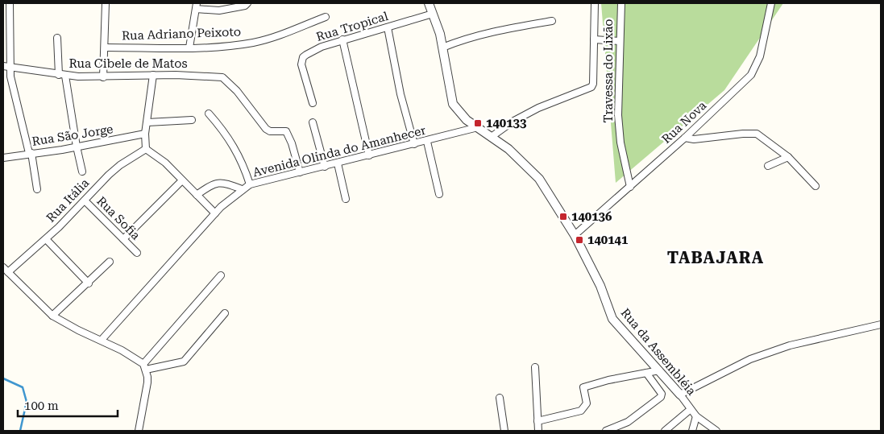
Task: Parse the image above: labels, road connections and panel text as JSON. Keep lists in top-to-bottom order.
{
  "streets": {
    "street": [
      "Rua Tropical",
      "Rua Adriano Peixoto",
      "Rua Cibele de Matos",
      "Travessa do Lixão",
      "Rua Nova",
      "Rua São Jorge",
      "Avenida Olinda do Amanhecer",
      "Rua Itália",
      "Rua Sofia",
      "Rua da Assembléia"
    ]
  },
  "crossings": [
    ["Rua Tropical", "Rua da Assembléia"],
    ["Rua Cibele de Matos", "Avenida Olinda do Amanhecer"],
    ["Travessa do Lixão", "Rua Nova"],
    ["Rua Nova", "Rua da Assembléia"],
    ["Avenida Olinda do Amanhecer", "Rua da Assembléia"],
    ["Rua Itália", "Rua Sofia"]
  ],
  "districts": ["TABAJARA"],
  "places": {
    "transit": ["140133", "140136", "140141"]
  },
  "scale_bar": "100 m"
}
